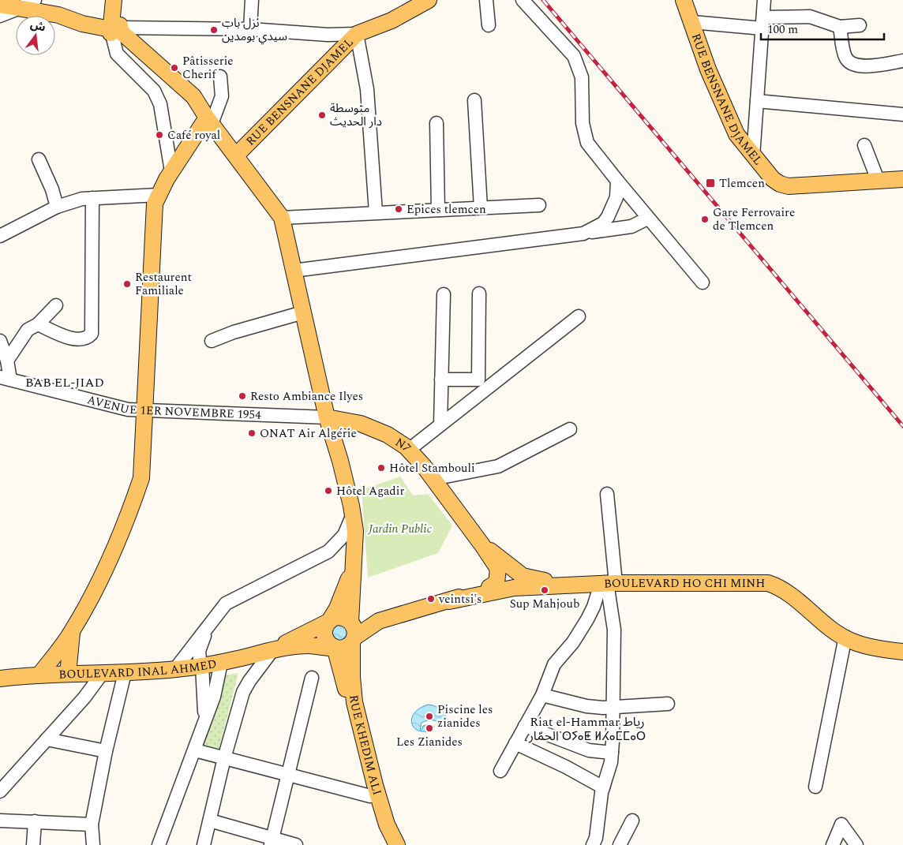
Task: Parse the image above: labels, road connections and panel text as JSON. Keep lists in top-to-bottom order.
{
  "streets": {
    "main road": [
      "RUE BENSNANE DJAMEL",
      "N7",
      "BOULEVARD HO CHI MINH",
      "BOULEVARD INAL AHMED",
      "RUE KHEDIM ALI"
    ],
    "street": ["AVENUE 1ER NOVEMBRE 1954"]
  },
  "crossings": [
    ["AVENUE 1ER NOVEMBRE 1954", "N7"],
    ["AVENUE 1ER NOVEMBRE 1954", "RUE KHEDIM ALI"],
    ["N7", "RUE KHEDIM ALI"]
  ],
  "districts": ["BAB EL-JIAD", "Riat el-Hammar رياط الحمّار ⵔⵢⴰⵟ ⵍⵃⴰⵎⵎⴰⵔ"],
  "parks": ["Jardin Public"],
  "places": {
    "other": [
      "نزل باب سيدي بومدين",
      "Pâtisserie Cherif",
      "متوسطة دار الحديث",
      "Café royal",
      "Epices tlemcen",
      "Gare Ferrovaire de Tlemcen",
      "Restaurent Familiale",
      "Resto Ambiance Ilyes",
      "ONAT Air Algérie",
      "Hôtel Stambouli",
      "Hôtel Agadir",
      "Sup Mahjoub",
      "veintsi's",
      "Piscine les zianides",
      "Les Zianides"
    ],
    "transit": ["Tlemcen"]
  },
  "scale_bar": "100 m",
  "north": "top"
}
